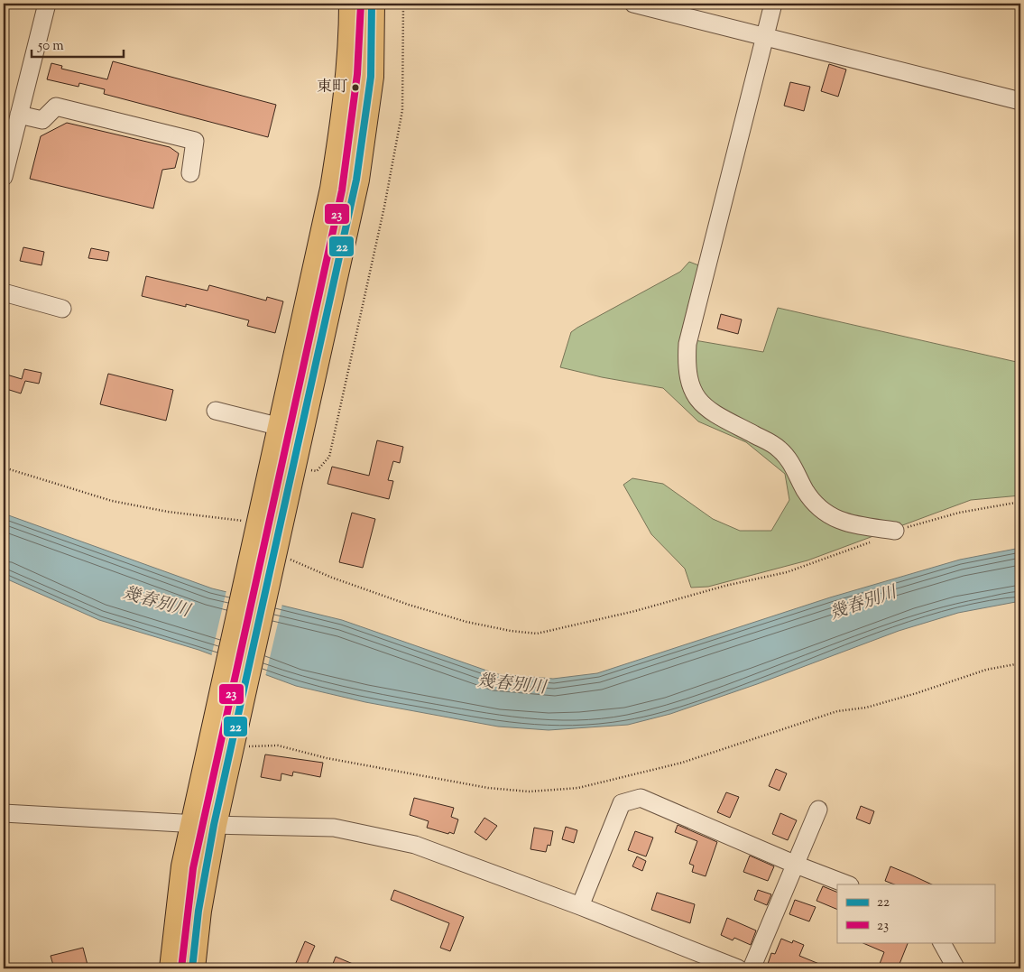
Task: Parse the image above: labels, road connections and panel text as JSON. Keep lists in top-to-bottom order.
{
  "water": ["幾春別川"],
  "places": ["東町"],
  "lines": ["transit line 22", "transit line 23"],
  "legend": ["22", "23"],
  "scale_bar": "50 m"
}
